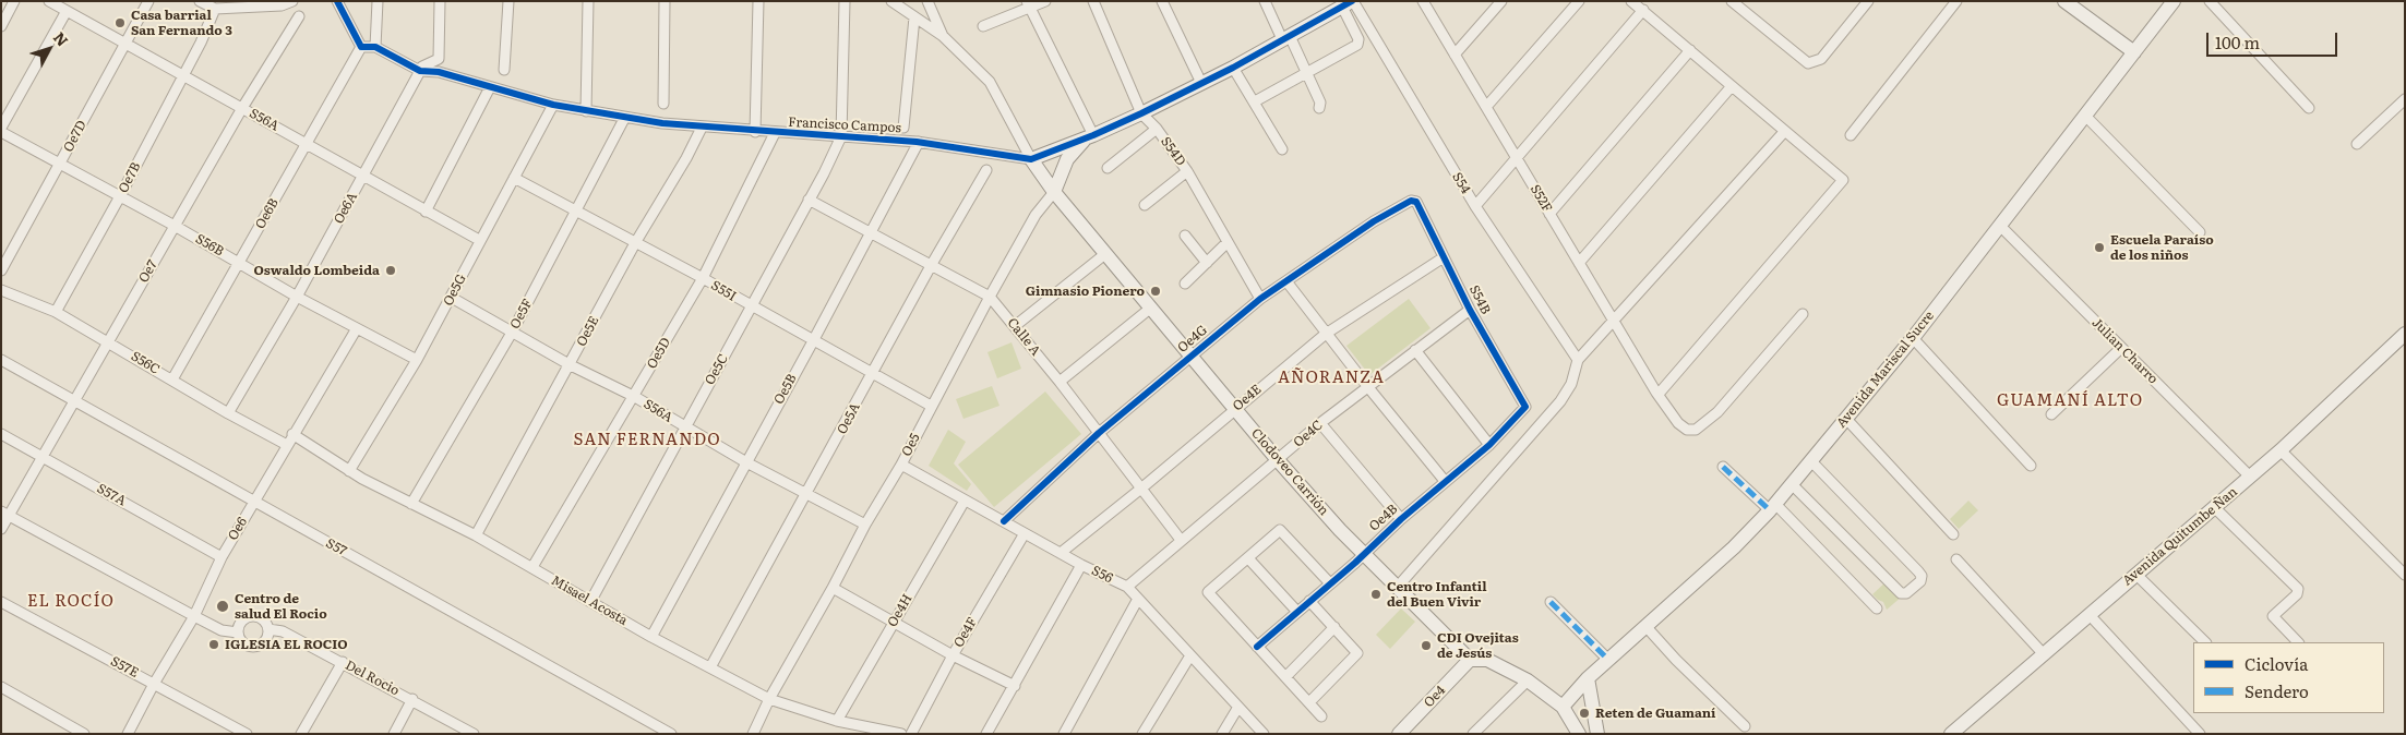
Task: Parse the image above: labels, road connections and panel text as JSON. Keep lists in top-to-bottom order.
{
  "streets": {
    "street": [
      "S56A",
      "Francisco Campos",
      "Oe7D",
      "S54D",
      "Oe7B",
      "S54",
      "S52F",
      "Oe6A",
      "Oe6B",
      "S56B",
      "Oe7",
      "Oe5G",
      "S55I",
      "S54B",
      "Oe5F",
      "Oe5E",
      "Calle A",
      "Oe4G",
      "Julian Charro",
      "Oe5D",
      "S56C",
      "Oe5C",
      "Avenida Mariscal Sucre",
      "Oe5B",
      "Oe4E",
      "Oe5A",
      "Oe4C",
      "Oe5",
      "Clodoveo Carrión",
      "S57A",
      "Oe4B",
      "Oe6",
      "Avenida Quitumbe Ñan",
      "S57",
      "S56",
      "Misael Acosta",
      "Oe4H",
      "Oe4F",
      "S57E",
      "Del Rocio",
      "Oe4"
    ]
  },
  "crossings": [
    ["S56A", "Oe7D"],
    ["S56A", "Oe7B"],
    ["S56A", "Oe6A"],
    ["S56A", "Oe6B"],
    ["S56A", "Oe7"],
    ["S56A", "Oe5G"],
    ["S56A", "Oe5F"],
    ["S56A", "Oe5E"],
    ["S56A", "Oe5D"],
    ["S56A", "Oe5C"],
    ["S56A", "Oe5B"],
    ["S56A", "Oe5A"],
    ["S56A", "Oe5"],
    ["Francisco Campos", "S54D"],
    ["Francisco Campos", "S54"],
    ["Francisco Campos", "Oe6A"],
    ["Francisco Campos", "Oe6B"],
    ["Francisco Campos", "Oe5G"],
    ["Francisco Campos", "Oe5F"],
    ["Francisco Campos", "Oe5E"],
    ["Francisco Campos", "Oe5D"],
    ["Francisco Campos", "Oe5C"],
    ["Francisco Campos", "Oe5B"],
    ["Francisco Campos", "Clodoveo Carrión"],
    ["Oe7D", "S56B"],
    ["S54D", "Oe4G"],
    ["Oe7B", "S56B"],
    ["Oe7B", "S56C"],
    ["Oe6A", "S56B"],
    ["Oe6A", "S56C"],
    ["Oe6B", "S56B"],
    ["Oe6B", "S56C"],
    ["S56B", "Oe7"],
    ["S56B", "Oe5G"],
    ["S56B", "Oe6"],
    ["Oe7", "S56C"],
    ["Oe7", "S57A"],
    ["Oe7", "S57"],
    ["Oe5G", "S55I"],
    ["Oe5G", "Misael Acosta"],
    ["S55I", "Oe5F"],
    ["S55I", "Oe5E"],
    ["S55I", "Oe5D"],
    ["S55I", "Oe5C"],
    ["S55I", "Oe5B"],
    ["S55I", "Oe5A"],
    ["S55I", "Oe5"],
    ["S54B", "Oe4G"],
    ["S54B", "Oe4E"],
    ["S54B", "Oe4C"],
    ["S54B", "Oe4B"],
    ["Oe5F", "Misael Acosta"],
    ["Oe5E", "Misael Acosta"],
    ["Calle A", "Oe4G"],
    ["Calle A", "Oe5C"],
    ["Calle A", "Oe5B"],
    ["Calle A", "Oe4E"],
    ["Calle A", "Oe5A"],
    ["Calle A", "Oe4C"],
    ["Calle A", "Oe5"],
    ["Oe4G", "Clodoveo Carrión"],
    ["Oe4G", "S56"],
    ["Julian Charro", "Avenida Mariscal Sucre"],
    ["Julian Charro", "Avenida Quitumbe Ñan"],
    ["Oe5D", "Misael Acosta"],
    ["S56C", "Oe6"],
    ["Oe5C", "Misael Acosta"],
    ["Oe5B", "Misael Acosta"],
    ["Oe4E", "Clodoveo Carrión"],
    ["Oe4E", "S56"],
    ["Oe5A", "Misael Acosta"],
    ["Oe4C", "Clodoveo Carrión"],
    ["Oe4C", "S56"],
    ["Oe5", "Clodoveo Carrión"],
    ["Oe5", "S56"],
    ["Oe5", "Misael Acosta"],
    ["Clodoveo Carrión", "Oe4B"],
    ["Clodoveo Carrión", "Oe4"],
    ["S57A", "Oe6"],
    ["Oe6", "S57"],
    ["Oe6", "Misael Acosta"],
    ["Oe6", "S57E"],
    ["S56", "Oe4H"],
    ["S56", "Oe4F"],
    ["Misael Acosta", "Oe4H"]
  ],
  "districts": [
    "AÑORANZA",
    "GUAMANÍ ALTO",
    "SAN FERNANDO",
    "EL ROCÍO"
  ],
  "places": [
    "Casa barrial San Fernando 3",
    "Escuela Paraíso de los niños",
    "Oswaldo Lombeida",
    "Gimnasio Pionero",
    "Centro Infantil del Buen Vivir",
    "Centro de salud El Rocio",
    "IGLESIA EL ROCIO",
    "CDI Ovejitas de Jesús",
    "Reten de Guamaní"
  ],
  "legend": ["Ciclovía", "Sendero"],
  "scale_bar": "100 m",
  "north": "top right"
}
